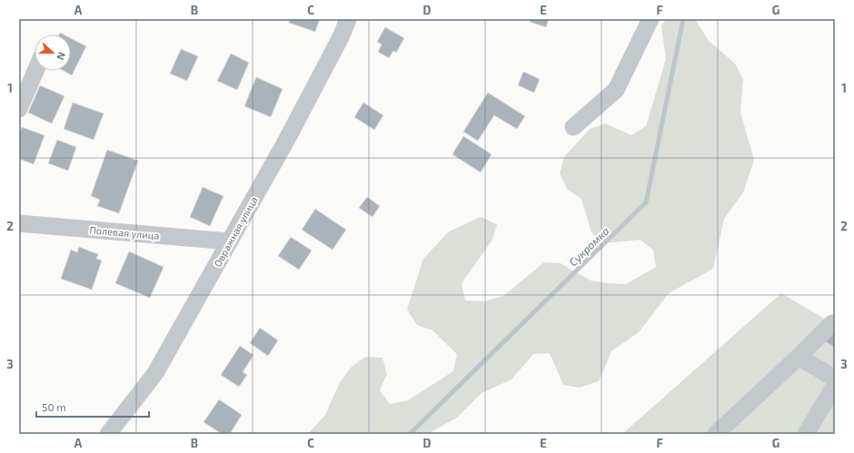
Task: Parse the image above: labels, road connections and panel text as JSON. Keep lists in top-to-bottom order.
{
  "streets": {
    "street": ["Овражная улица", "Полевая улица"]
  },
  "crossings": [
    ["Овражная улица", "Полевая улица"]
  ],
  "water": ["Сукромка"],
  "scale_bar": "50 m",
  "north": "right",
  "grid": {
    "columns": [
      "A",
      "B",
      "C",
      "D",
      "E",
      "F",
      "G"
    ],
    "rows": ["1", "2", "3"]
  }
}
